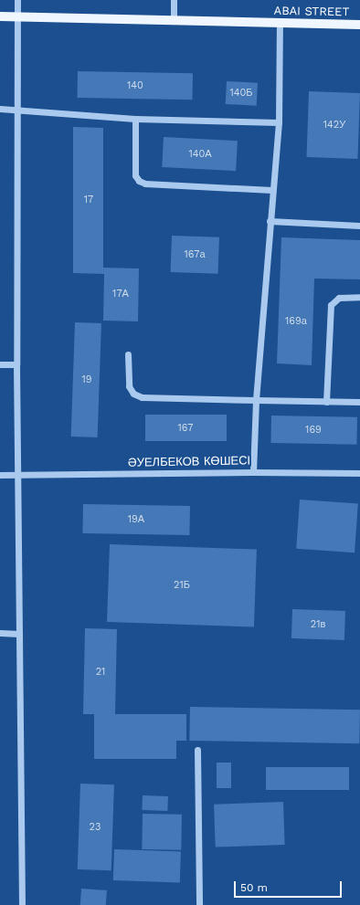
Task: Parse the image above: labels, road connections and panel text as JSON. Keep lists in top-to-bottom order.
{
  "streets": {
    "main road": ["ABAI STREET"],
    "street": ["ӘУЕЛБЕКОВ КӨШЕСІ"]
  },
  "house_numbers": [
    "140",
    "140Б",
    "142У",
    "140А",
    "17",
    "167а",
    "17А",
    "169а",
    "19",
    "167",
    "169",
    "19А",
    "21Б",
    "21в",
    "21",
    "23"
  ],
  "scale_bar": "50 m"
}
